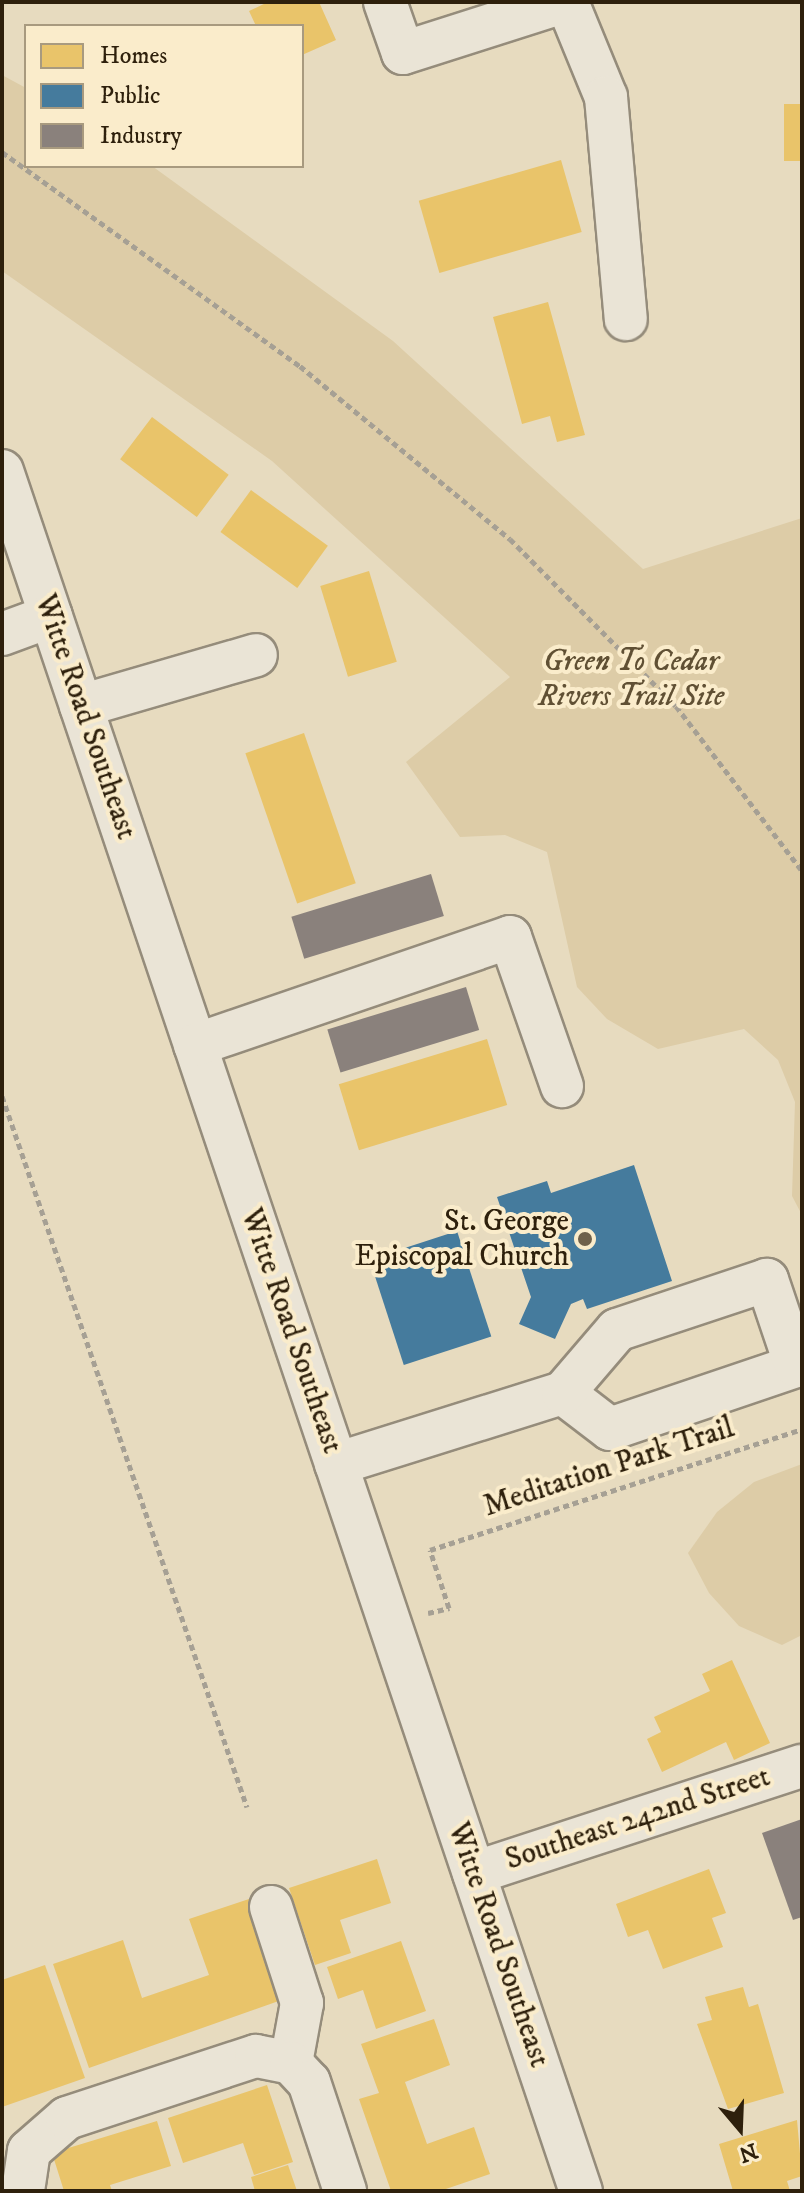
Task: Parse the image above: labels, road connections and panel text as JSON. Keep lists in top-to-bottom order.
{
  "streets": {
    "street": ["Witte Road Southeast", "Southeast 242nd Street"],
    "path": ["Meditation Park Trail"]
  },
  "crossings": [
    ["Witte Road Southeast", "Meditation Park Trail"],
    ["Witte Road Southeast", "Southeast 242nd Street"]
  ],
  "parks": ["Green To Cedar Rivers Trail Site"],
  "places": ["St. George Episcopal Church"],
  "legend": ["Homes", "Public", "Industry"],
  "north": "bottom"
}
